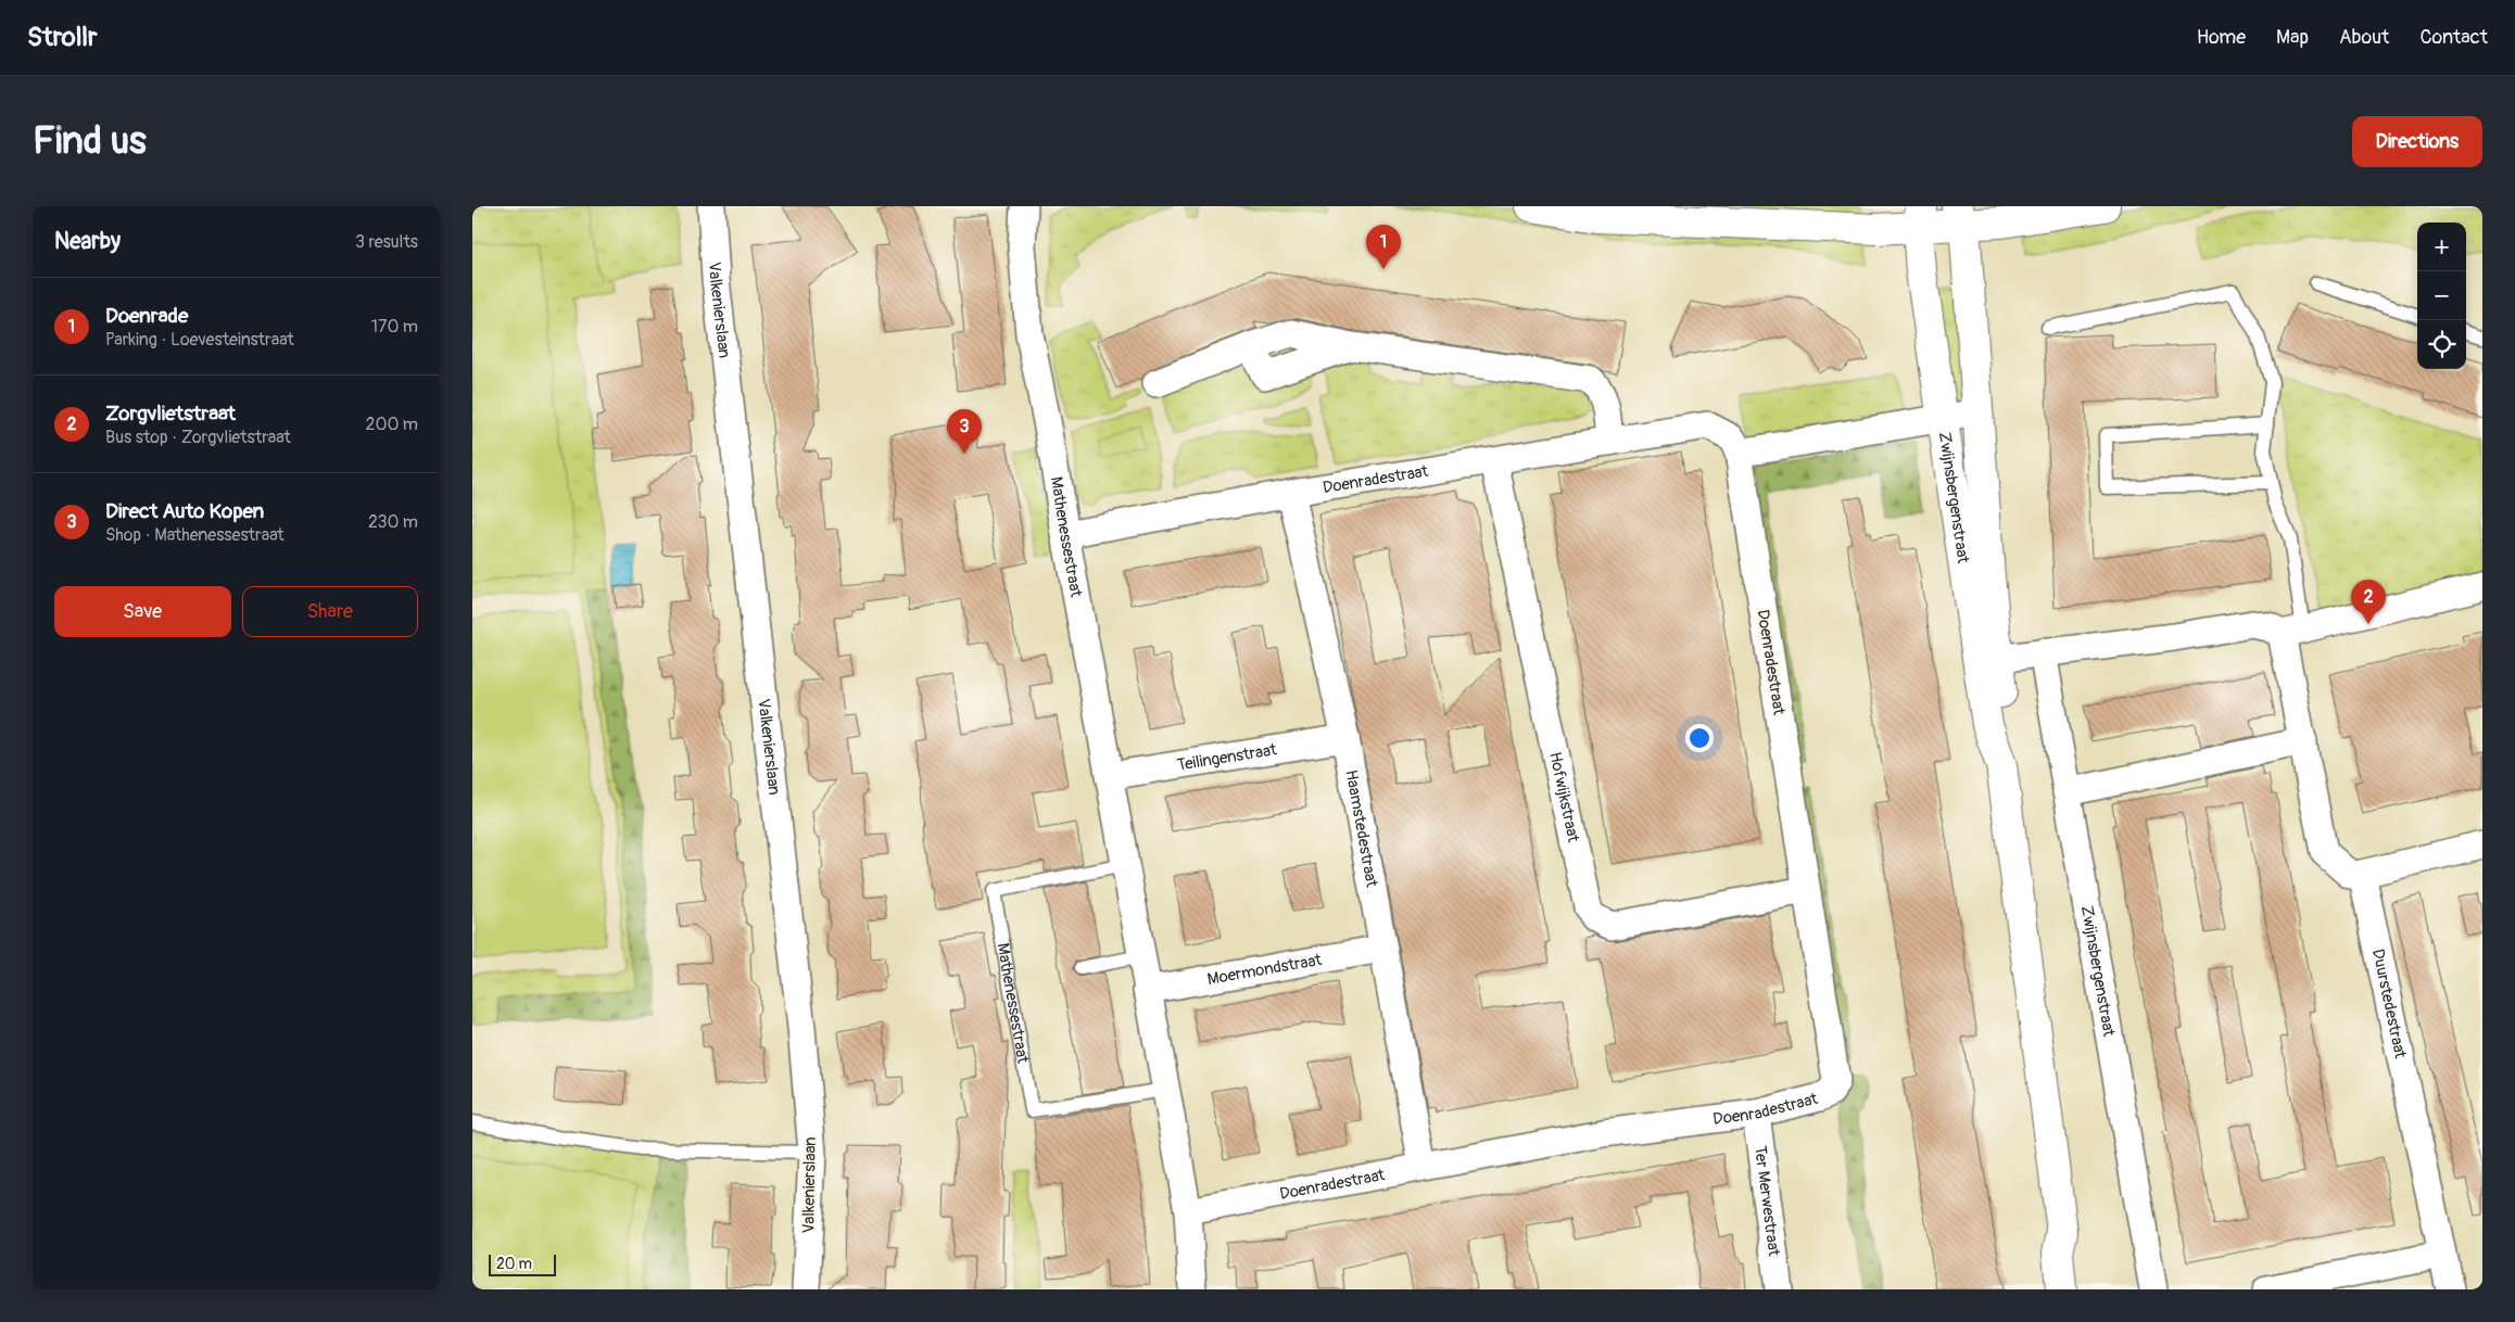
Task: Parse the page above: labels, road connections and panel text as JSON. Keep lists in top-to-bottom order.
{
  "streets": {
    "street": [
      "Valkenierslaan",
      "Doenradestraat",
      "Zwijnsbergenstraat",
      "Mathenessestraat",
      "Teilingenstraat",
      "Hofwijkstraat",
      "Haamstedestraat",
      "Moermondstraat",
      "Duurstedestraat",
      "Ter Merwestraat"
    ]
  },
  "crossings": [
    ["Doenradestraat", "Mathenessestraat"],
    ["Doenradestraat", "Hofwijkstraat"],
    ["Doenradestraat", "Haamstedestraat"],
    ["Doenradestraat", "Ter Merwestraat"],
    ["Mathenessestraat", "Teilingenstraat"],
    ["Mathenessestraat", "Moermondstraat"],
    ["Teilingenstraat", "Haamstedestraat"],
    ["Haamstedestraat", "Moermondstraat"]
  ],
  "scale_bar": "20 m",
  "page": {
    "header": "Strollr",
    "nav": [
      "Home",
      "Map",
      "About",
      "Contact"
    ],
    "buttons": [
      "Directions",
      ["Save", "Share"]
    ],
    "title": "Find us",
    "heading": ["Nearby", "3 results"],
    "map_buttons": ["+", "−"],
    "pins": ["1", "3", "2"],
    "list": [
      {
        "mark": "1",
        "name": "Doenrade",
        "note": "Parking · Loevesteinstraat",
        "value": "170 m"
      },
      {
        "mark": "2",
        "name": "Zorgvlietstraat",
        "note": "Bus stop · Zorgvlietstraat",
        "value": "200 m"
      },
      {
        "mark": "3",
        "name": "Direct Auto Kopen",
        "note": "Shop · Mathenessestraat",
        "value": "230 m"
      }
    ],
    "scale": "20 m"
  }
}
